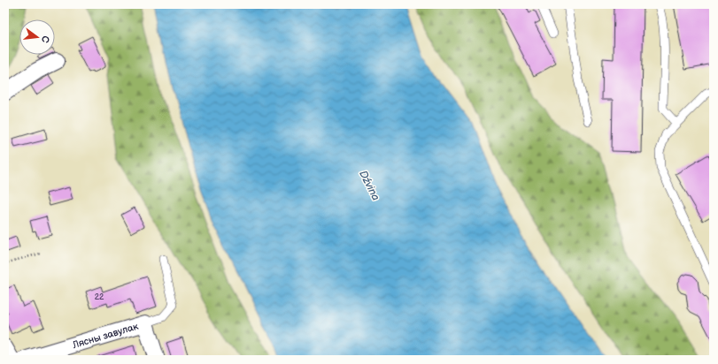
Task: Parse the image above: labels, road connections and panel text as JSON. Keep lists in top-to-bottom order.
{
  "streets": {
    "street": ["Лясны завулак"]
  },
  "water": ["Dźvina"],
  "house_numbers": ["22"],
  "north": "right"
}
